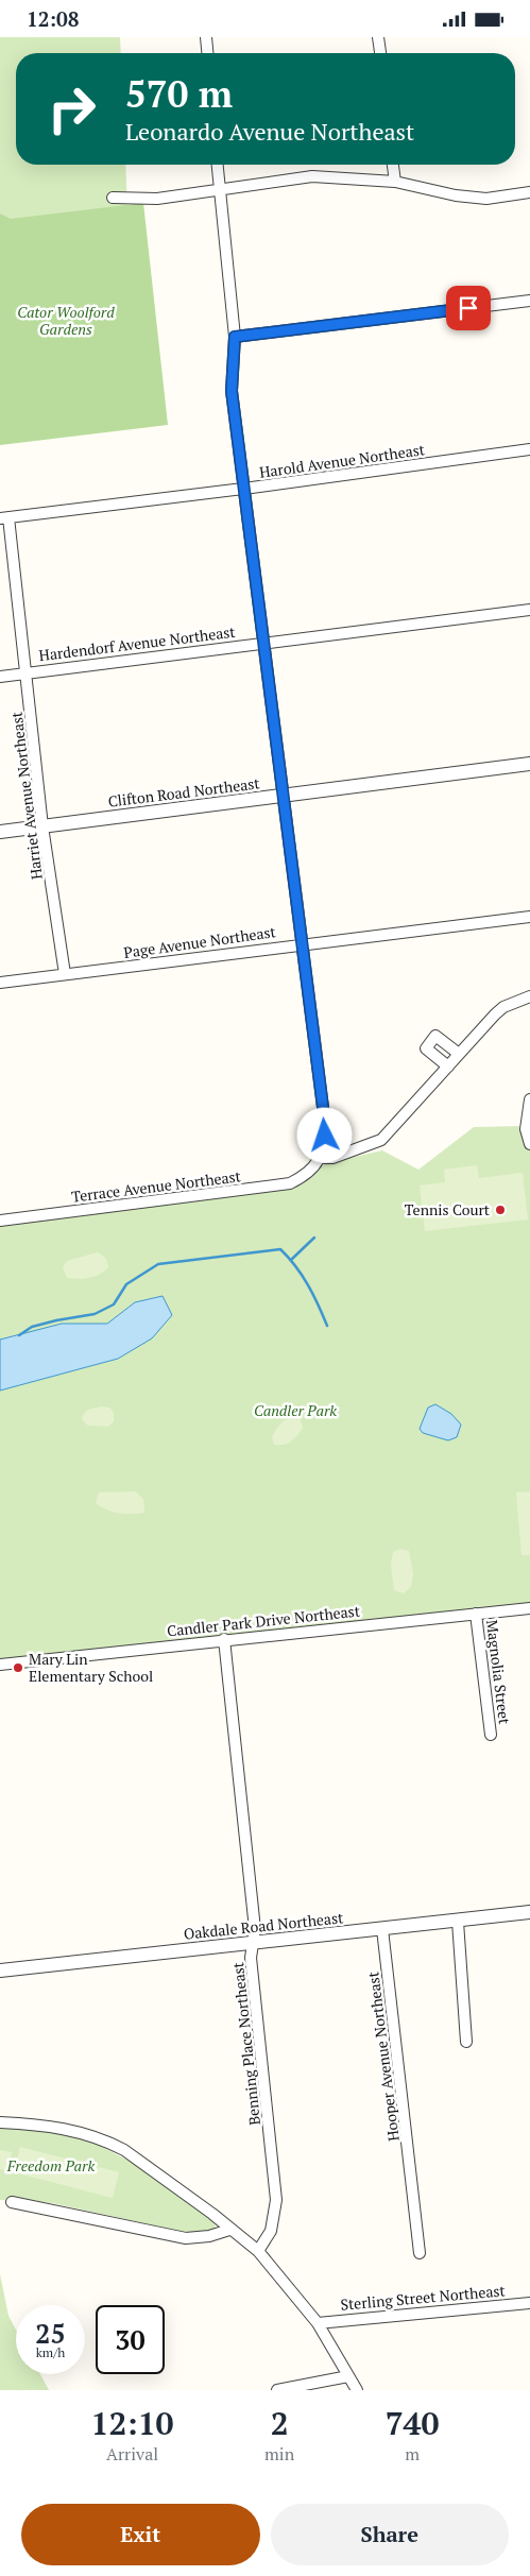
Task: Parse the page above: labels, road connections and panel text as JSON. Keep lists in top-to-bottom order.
{
  "streets": {
    "street": [
      "Harold Avenue Northeast",
      "Hardendorf Avenue Northeast",
      "Clifton Road Northeast",
      "Harriet Avenue Northeast",
      "Page Avenue Northeast",
      "Terrace Avenue Northeast",
      "Candler Park Drive Northeast",
      "Magnolia Street",
      "Oakdale Road Northeast",
      "Benning Place Northeast",
      "Hooper Avenue Northeast",
      "Sterling Street Northeast"
    ]
  },
  "crossings": [
    ["Harold Avenue Northeast", "Harriet Avenue Northeast"],
    ["Hardendorf Avenue Northeast", "Harriet Avenue Northeast"],
    ["Clifton Road Northeast", "Harriet Avenue Northeast"],
    ["Harriet Avenue Northeast", "Page Avenue Northeast"],
    ["Candler Park Drive Northeast", "Magnolia Street"],
    ["Candler Park Drive Northeast", "Benning Place Northeast"],
    ["Oakdale Road Northeast", "Benning Place Northeast"],
    ["Oakdale Road Northeast", "Hooper Avenue Northeast"]
  ],
  "parks": ["Cator Woolford Gardens", "Candler Park", "Freedom Park"],
  "places": ["Tennis Court", "Mary Lin Elementary School"],
  "page": {
    "status": "12:08",
    "turn": ["570 m", "Leonardo Avenue Northeast"],
    "speed": "25 km/h",
    "limit": "30",
    "eta": [
      "12:10",
      "Arrival",
      "2",
      "min",
      "740",
      "m"
    ],
    "buttons": ["Exit", "Share"]
  }
}
